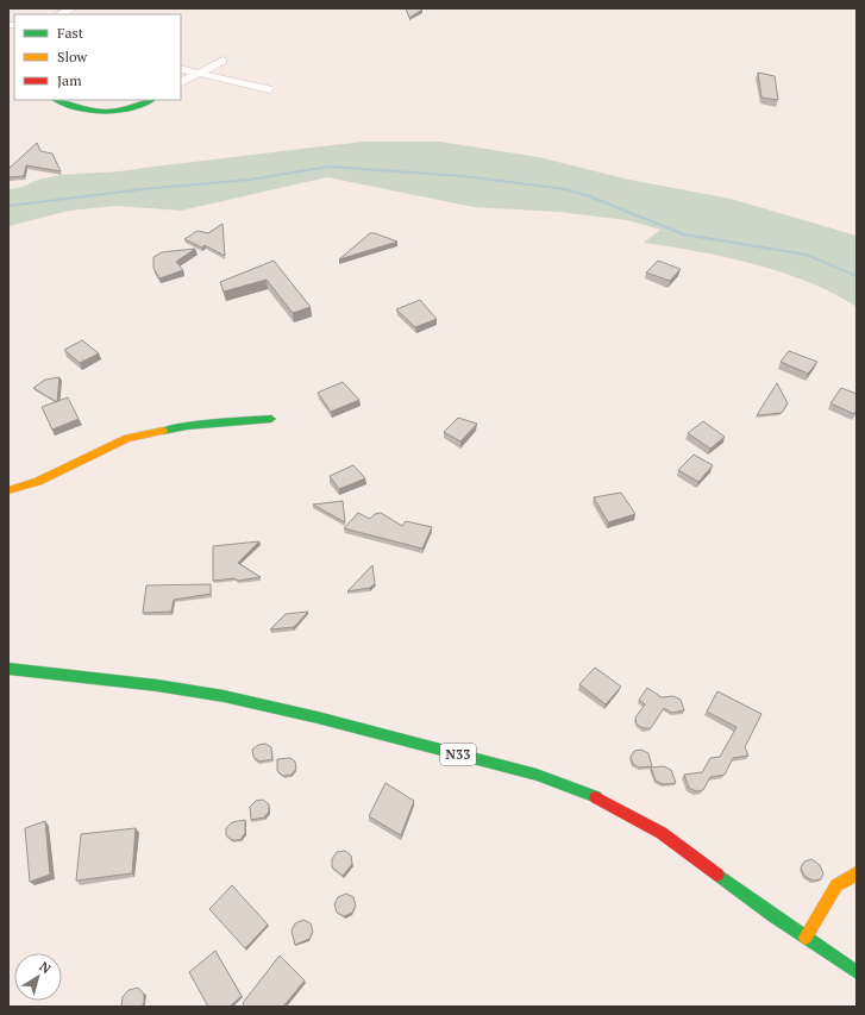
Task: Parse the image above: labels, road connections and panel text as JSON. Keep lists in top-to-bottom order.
{
  "streets": {
    "main road": ["N33"]
  },
  "legend": ["Fast", "Slow", "Jam"],
  "north": "top right"
}
